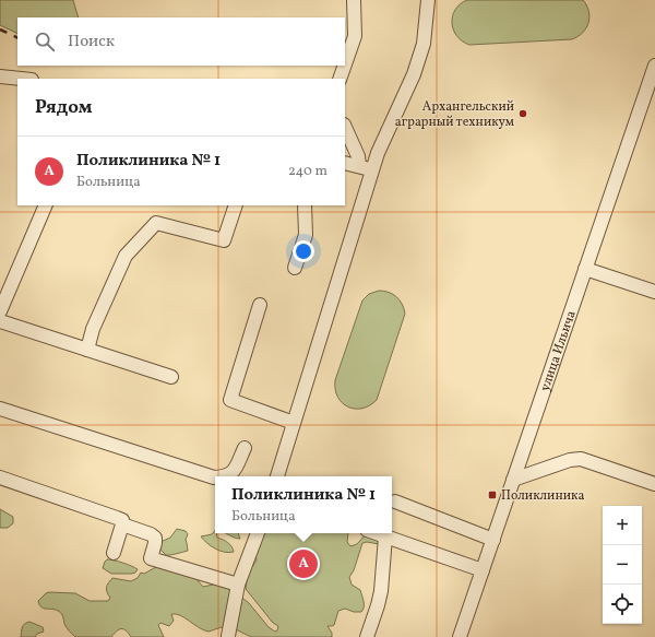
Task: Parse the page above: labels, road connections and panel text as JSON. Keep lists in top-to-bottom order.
{
  "streets": {
    "street": ["улица Ильича"]
  },
  "places": {
    "other": ["Архангельский аграрный техникум"],
    "transit": ["Поликлиника"]
  },
  "page": {
    "search": "Поиск",
    "heading": "Рядом",
    "list": [
      {
        "mark": "A",
        "name": "Поликлиника № 1",
        "note": "Больница",
        "value": "240 m"
      }
    ],
    "popup": ["Поликлиника № 1", "Больница"],
    "map_buttons": ["+", "−"],
    "pins": "A"
  }
}
